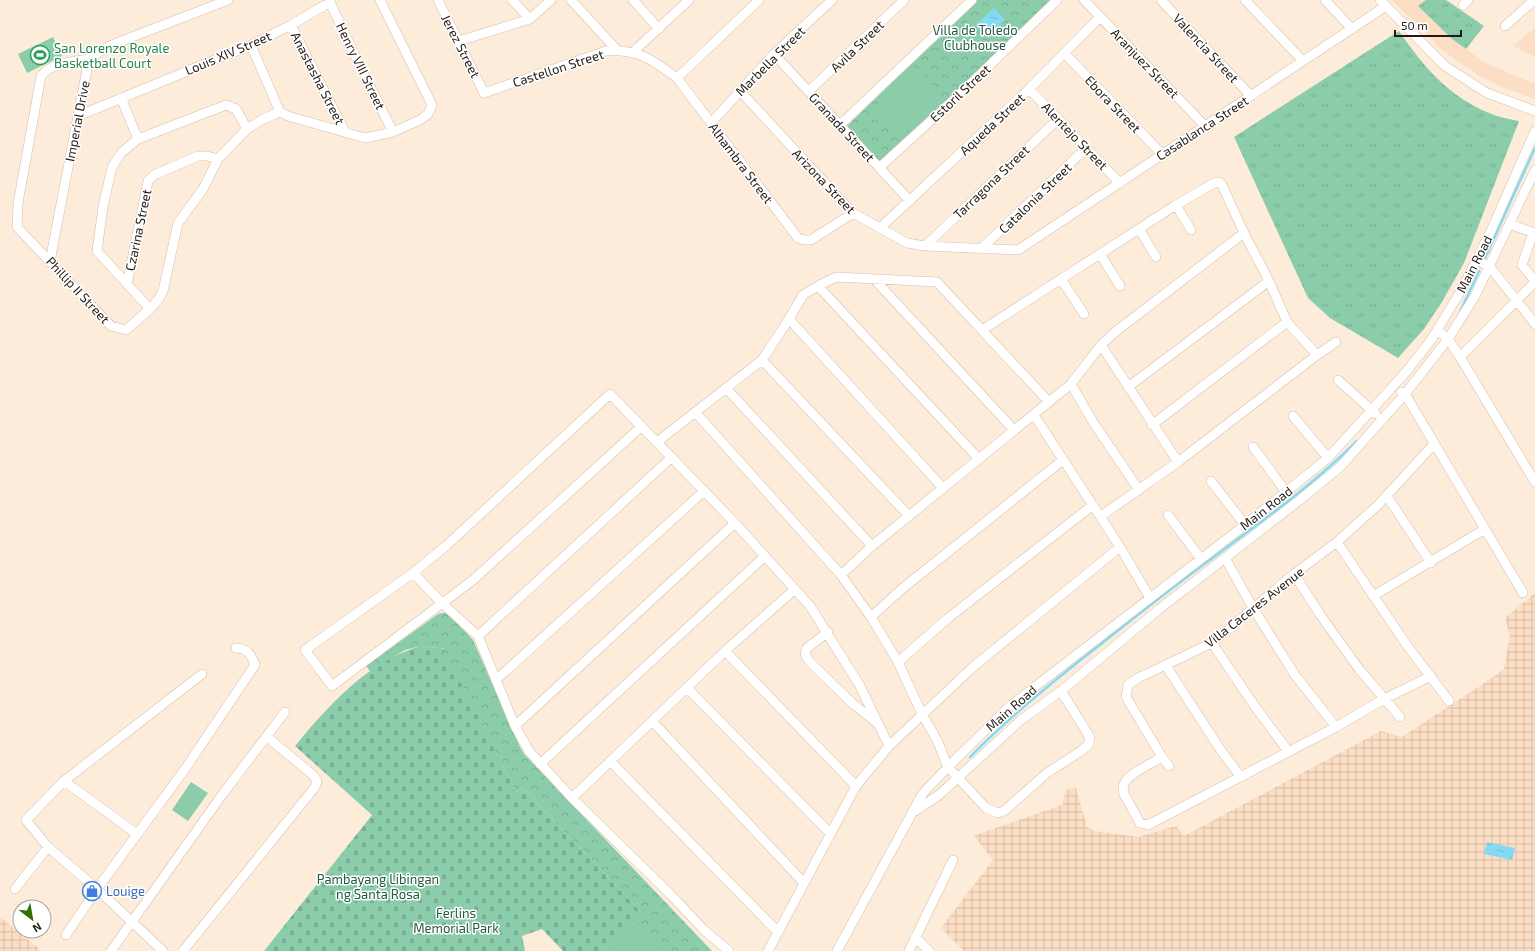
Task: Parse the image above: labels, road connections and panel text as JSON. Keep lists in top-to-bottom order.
{
  "streets": {
    "street": [
      "Jerez Street",
      "Avila Street",
      "Valencia Street",
      "Louis XIV Street",
      "Marbella Street",
      "Aranjuez Street",
      "Henry VIII Street",
      "Castellon Street",
      "Anastasha Street",
      "Estoril Street",
      "Ebora Street",
      "Imperial Drive",
      "Aqueda Street",
      "Granada Street",
      "Casablanca Street",
      "Alentejo Street",
      "Alhambra Street",
      "Arizona Street",
      "Tarragona Street",
      "Catalonia Street",
      "Czarina Street",
      "Main Road",
      "Phillip II Street",
      "Villa Caceres Avenue"
    ]
  },
  "crossings": [
    ["Jerez Street", "Castellon Street"],
    ["Avila Street", "Granada Street"],
    ["Valencia Street", "Casablanca Street"],
    ["Louis XIV Street", "Henry VIII Street"],
    ["Louis XIV Street", "Anastasha Street"],
    ["Louis XIV Street", "Imperial Drive"],
    ["Marbella Street", "Granada Street"],
    ["Marbella Street", "Alhambra Street"],
    ["Marbella Street", "Arizona Street"],
    ["Aranjuez Street", "Aqueda Street"],
    ["Aranjuez Street", "Casablanca Street"],
    ["Castellon Street", "Alhambra Street"],
    ["Estoril Street", "Granada Street"],
    ["Ebora Street", "Aqueda Street"],
    ["Ebora Street", "Casablanca Street"],
    ["Imperial Drive", "Phillip II Street"],
    ["Aqueda Street", "Granada Street"],
    ["Aqueda Street", "Alentejo Street"],
    ["Aqueda Street", "Arizona Street"],
    ["Casablanca Street", "Alentejo Street"],
    ["Casablanca Street", "Arizona Street"],
    ["Alentejo Street", "Tarragona Street"],
    ["Alentejo Street", "Catalonia Street"],
    ["Alhambra Street", "Arizona Street"],
    ["Arizona Street", "Tarragona Street"],
    ["Arizona Street", "Catalonia Street"],
    ["Czarina Street", "Phillip II Street"]
  ],
  "parks": ["Villa de Toledo Clubhouse", "Pambayang Libingan ng Santa Rosa", "Ferlins Memorial Park"],
  "places": {
    "sports": ["San Lorenzo Royale Basketball Court"],
    "shop": ["Louige"]
  },
  "scale_bar": "50 m",
  "north": "bottom right"
}
